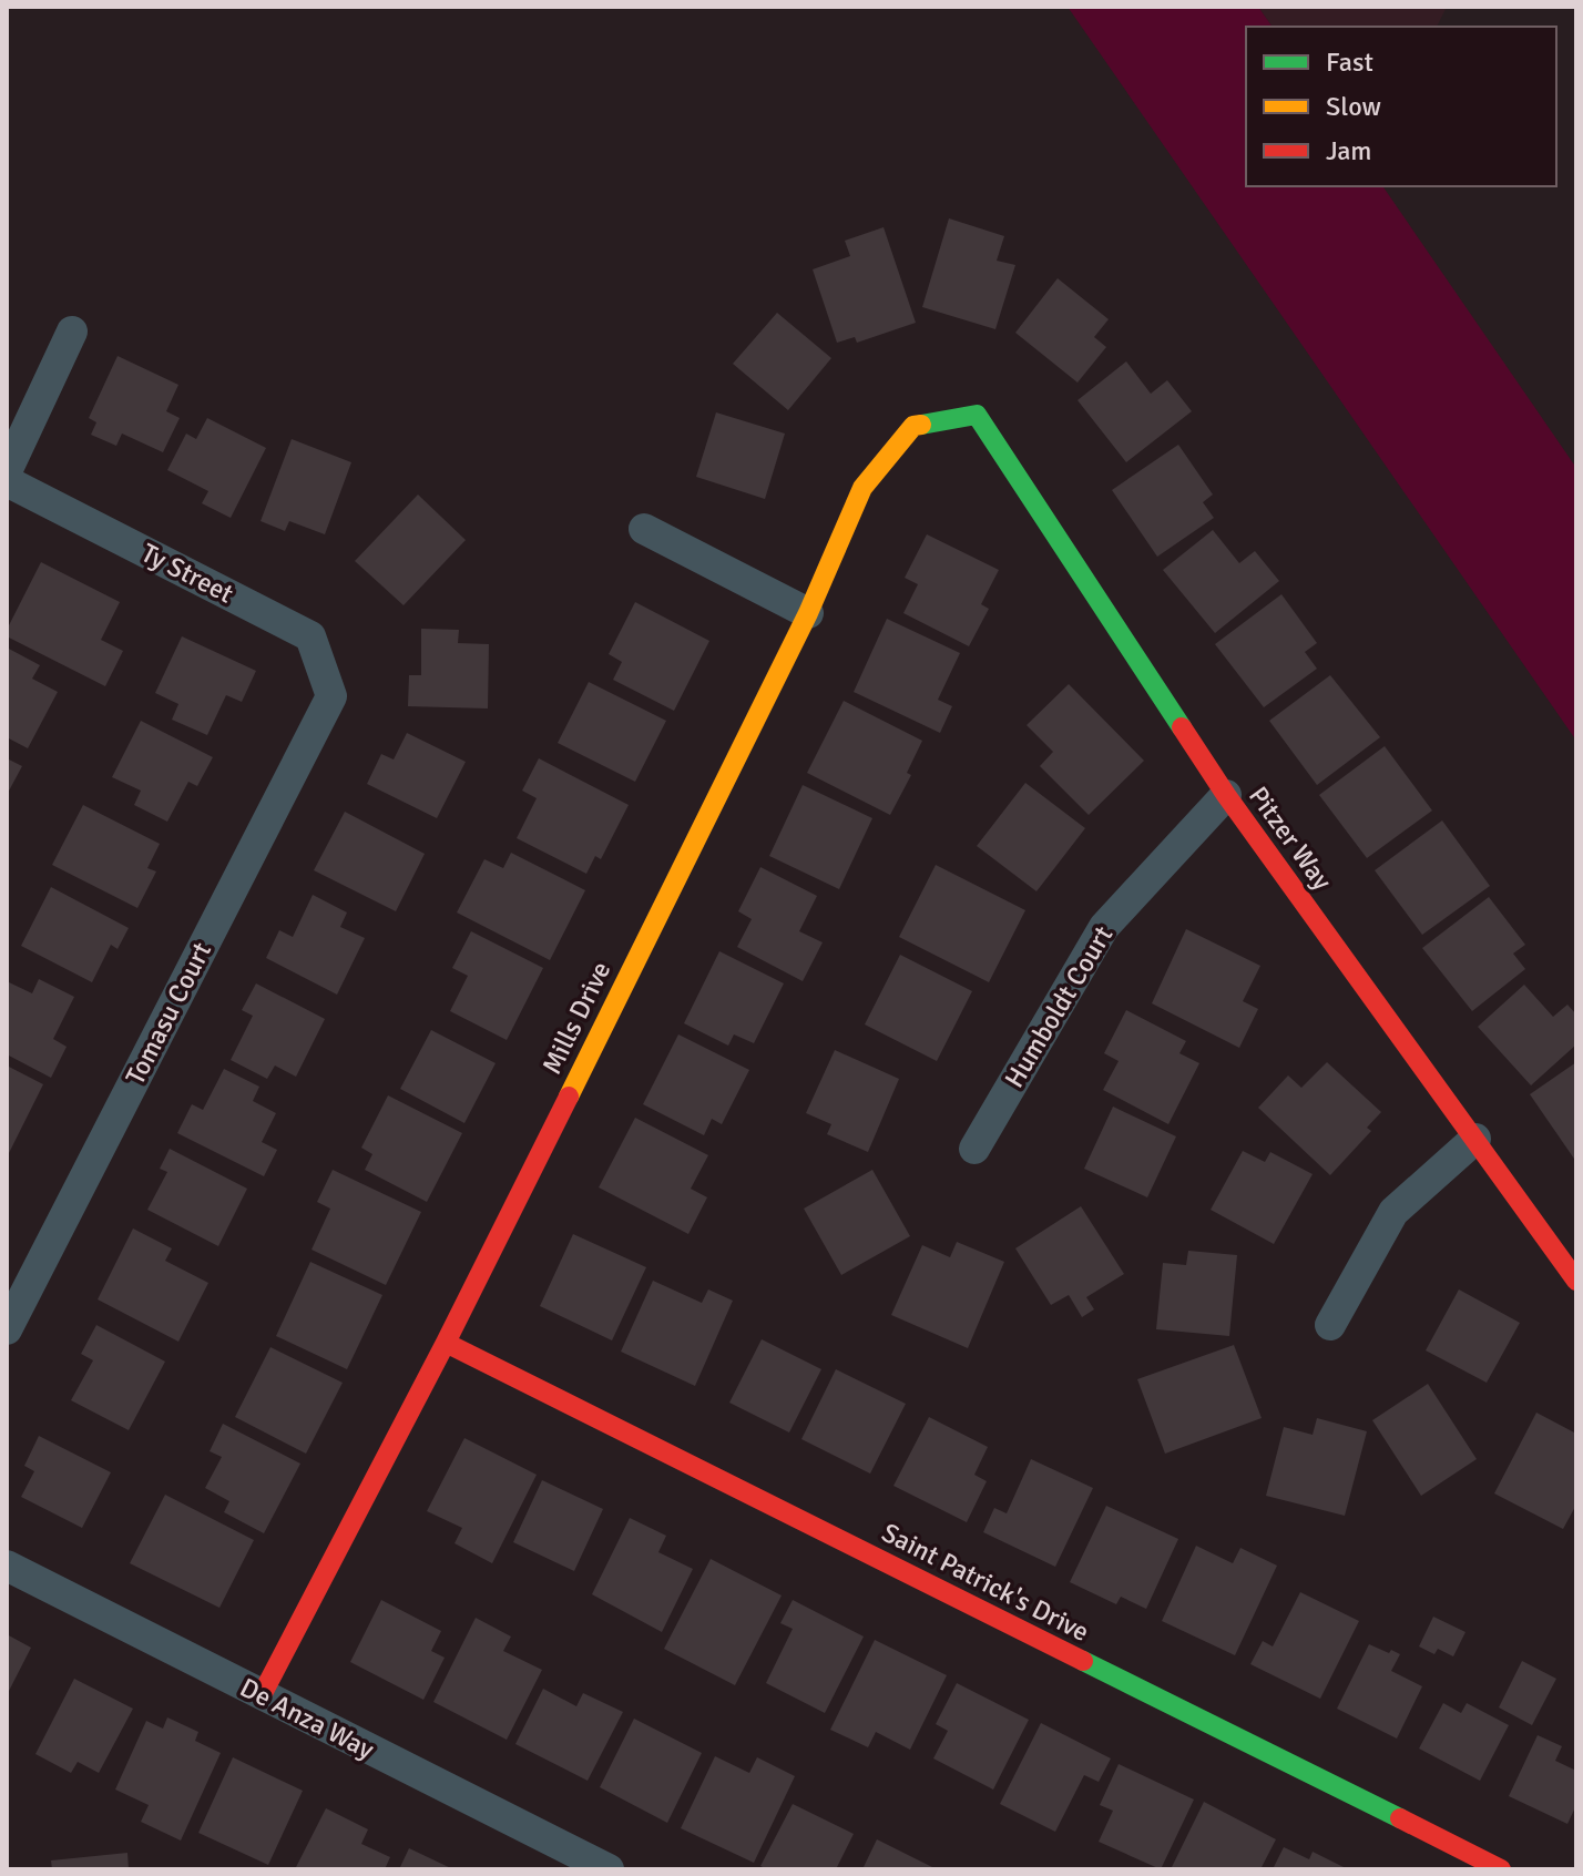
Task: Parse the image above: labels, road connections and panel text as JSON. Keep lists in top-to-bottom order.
{
  "streets": {
    "street": [
      "Ty Street",
      "Pitzer Way",
      "Humboldt Court",
      "Tomasu Court",
      "Mills Drive",
      "Saint Patrick's Drive",
      "De Anza Way"
    ]
  },
  "crossings": [
    ["Ty Street", "Tomasu Court"],
    ["Pitzer Way", "Humboldt Court"],
    ["Pitzer Way", "Mills Drive"],
    ["Mills Drive", "Saint Patrick's Drive"],
    ["Mills Drive", "De Anza Way"]
  ],
  "legend": ["Fast", "Slow", "Jam"]
}
